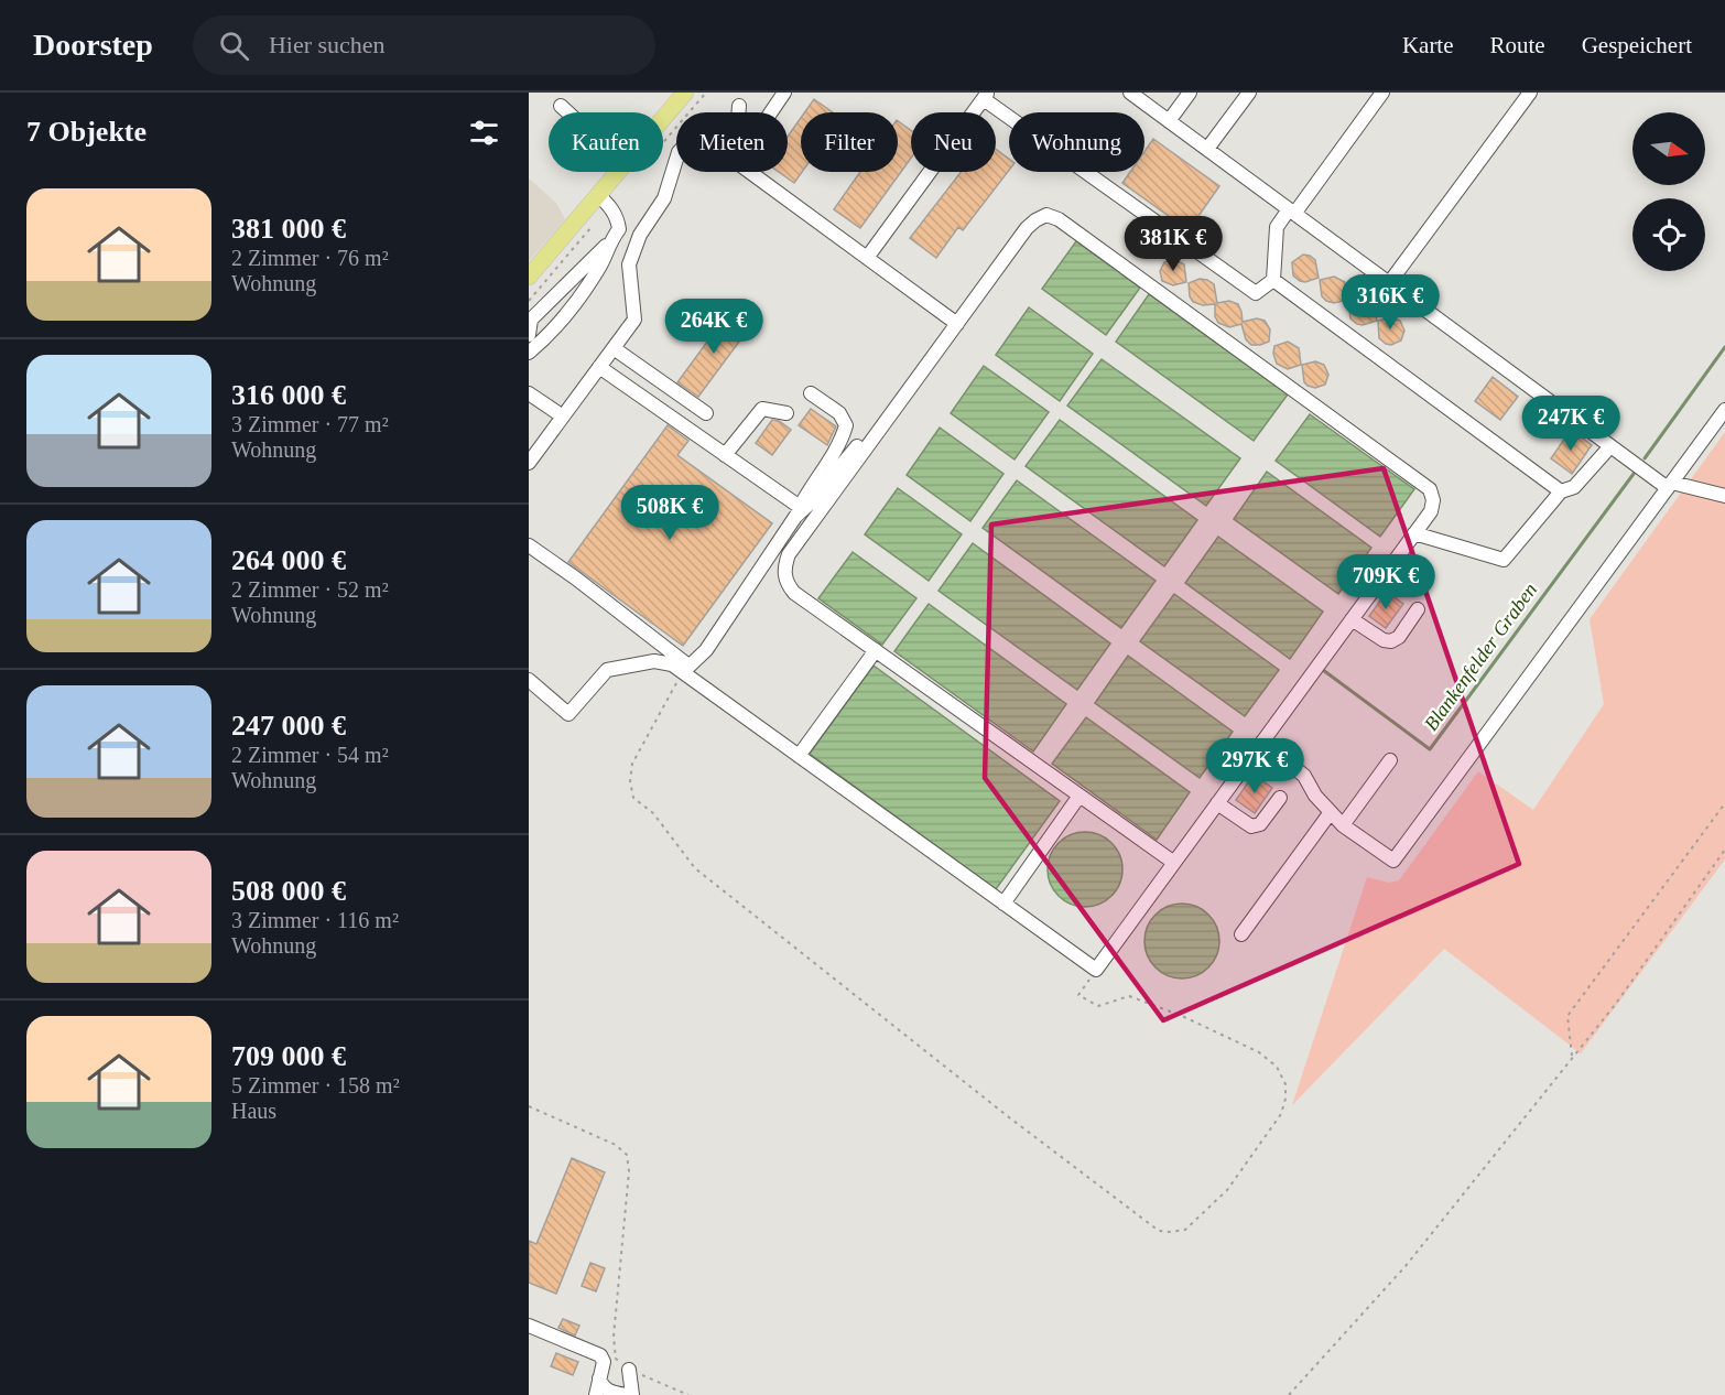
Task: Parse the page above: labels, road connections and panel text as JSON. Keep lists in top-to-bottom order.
{
  "water": ["Blankenfelder Graben"],
  "north": "right",
  "page": {
    "header": "Doorstep",
    "search": "Hier suchen",
    "nav": ["Karte", "Route", "Gespeichert"],
    "heading": "7 Objekte",
    "chip": [
      "Kaufen",
      "Mieten",
      "Filter",
      "Neu",
      "Wohnung"
    ],
    "list": [
      {
        "name": "381 000 €",
        "note": "2 Zimmer · 76 m² · Wohnung"
      },
      {
        "name": "316 000 €",
        "note": "3 Zimmer · 77 m² · Wohnung"
      },
      {
        "name": "264 000 €",
        "note": "2 Zimmer · 52 m² · Wohnung"
      },
      {
        "name": "247 000 €",
        "note": "2 Zimmer · 54 m² · Wohnung"
      },
      {
        "name": "508 000 €",
        "note": "3 Zimmer · 116 m² · Wohnung"
      },
      {
        "name": "709 000 €",
        "note": "5 Zimmer · 158 m² · Haus"
      }
    ],
    "price": [
      "381K €",
      "316K €",
      "264K €",
      "247K €",
      "508K €",
      "709K €",
      "297K €"
    ]
  }
}
